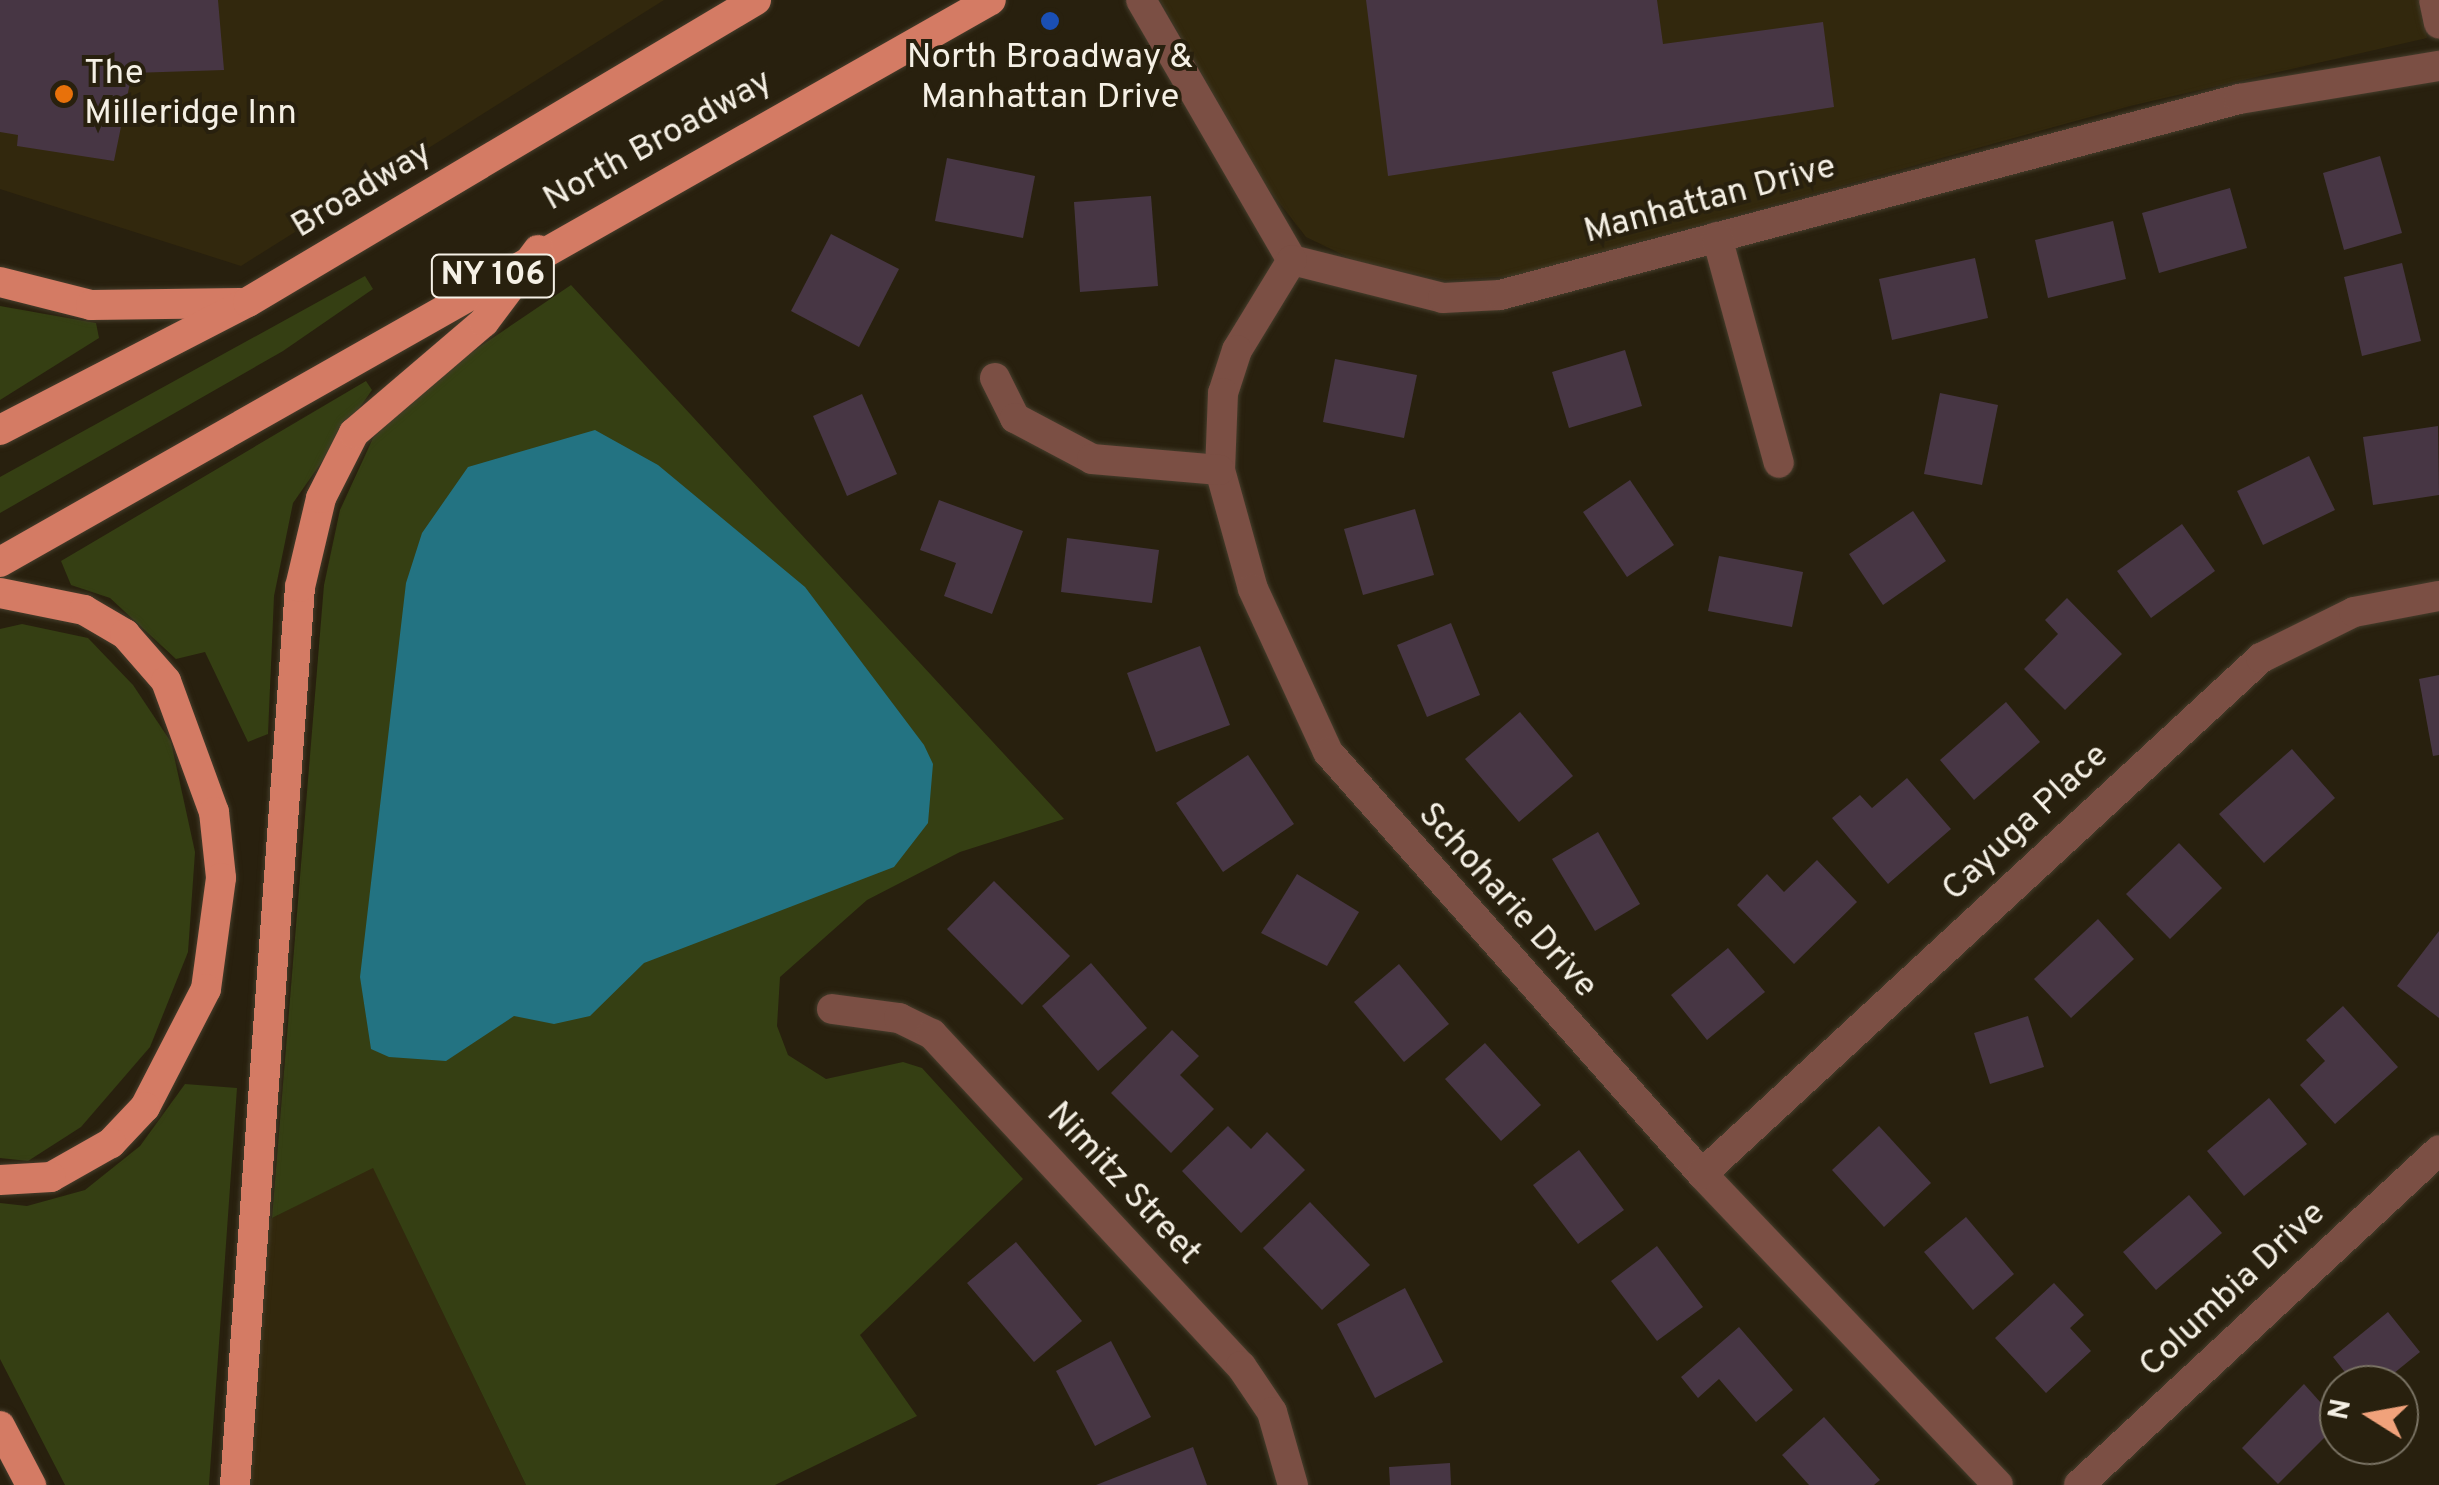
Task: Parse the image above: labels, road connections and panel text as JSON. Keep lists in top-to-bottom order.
{
  "streets": {
    "main road": ["North Broadway", "Broadway", "NY 106"],
    "street": [
      "Manhattan Drive",
      "Cayuga Place",
      "Schoharie Drive",
      "Nimitz Street",
      "Columbia Drive"
    ]
  },
  "crossings": [
    ["Manhattan Drive", "Schoharie Drive"],
    ["Cayuga Place", "Schoharie Drive"]
  ],
  "places": ["North Broadway & Manhattan Drive", "The Milleridge Inn"],
  "north": "left"
}
